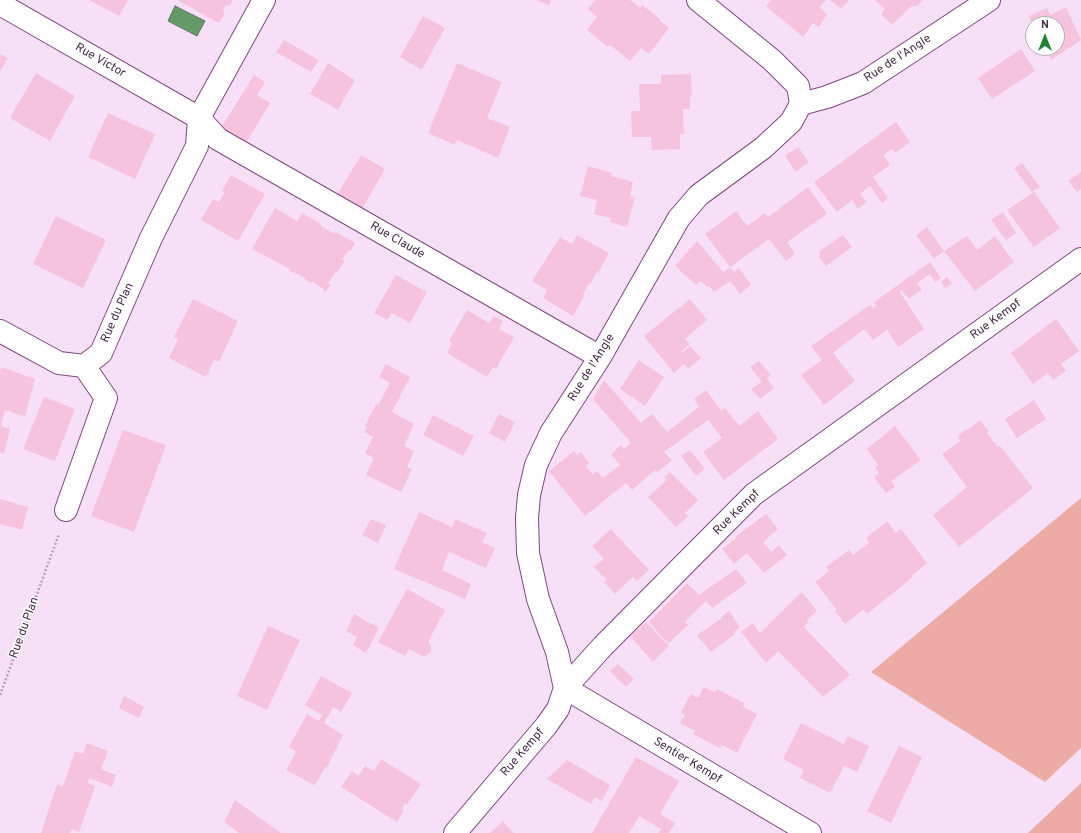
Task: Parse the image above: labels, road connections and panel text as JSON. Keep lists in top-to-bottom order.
{
  "streets": {
    "street": [
      "Rue de l'Angle",
      "Rue Victor",
      "Rue Claude",
      "Rue du Plan",
      "Rue Kempf",
      "Sentier Kempf"
    ]
  },
  "crossings": [
    ["Rue de l'Angle", "Rue Claude"],
    ["Rue de l'Angle", "Rue Kempf"],
    ["Rue de l'Angle", "Sentier Kempf"],
    ["Rue Victor", "Rue Claude"],
    ["Rue Victor", "Rue du Plan"],
    ["Rue Claude", "Rue du Plan"],
    ["Rue Kempf", "Sentier Kempf"]
  ],
  "north": "top"
}
